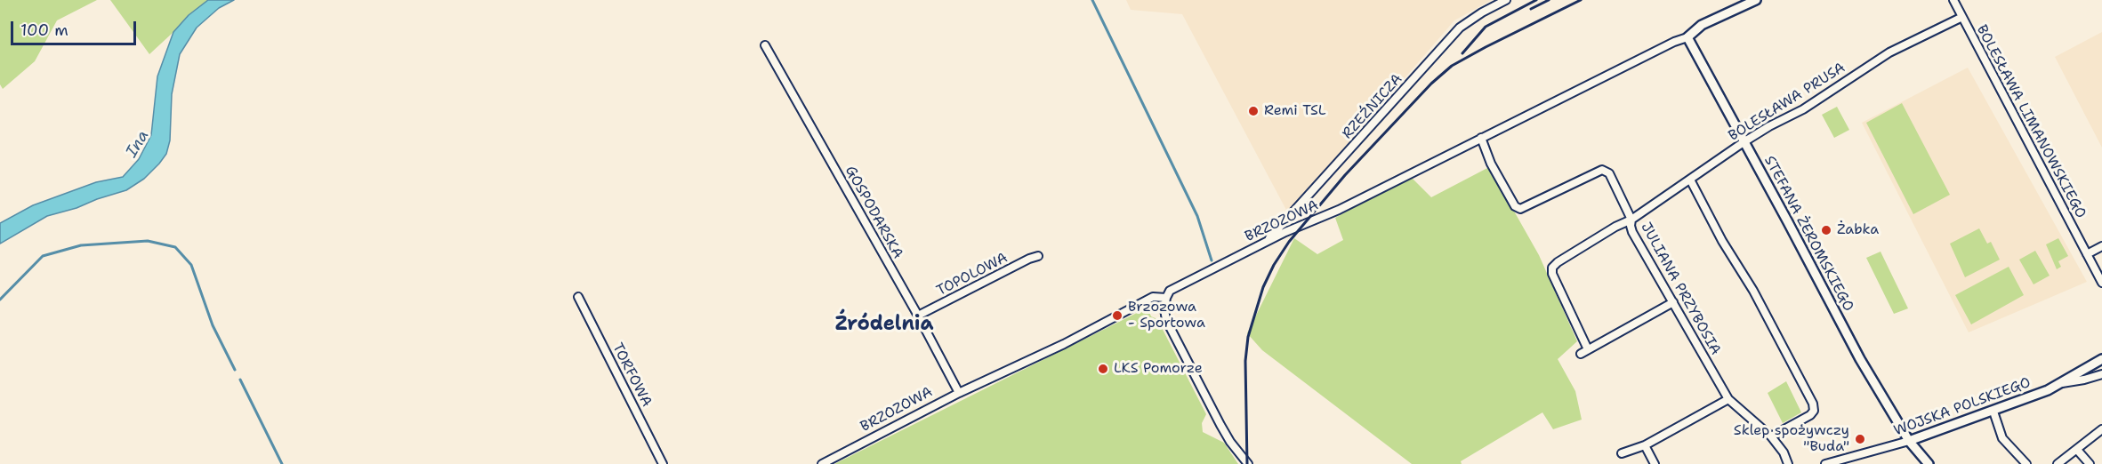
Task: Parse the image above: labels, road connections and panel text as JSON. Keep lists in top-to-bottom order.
{
  "streets": {
    "street": [
      "BOLESŁAWA PRUSA",
      "RZEŹNICZA",
      "BOLESŁAWA LIMANOWSKIEGO",
      "GOSPODARSKA",
      "BRZOZOWA",
      "STEFANA ŻEROMSKIEGO",
      "TOPOLOWA",
      "JULIANA PRZYBOSIA",
      "TORFOWA",
      "WOJSKA POLSKIEGO"
    ]
  },
  "crossings": [
    ["BOLESŁAWA PRUSA", "BOLESŁAWA LIMANOWSKIEGO"],
    ["BOLESŁAWA PRUSA", "STEFANA ŻEROMSKIEGO"],
    ["BOLESŁAWA PRUSA", "JULIANA PRZYBOSIA"],
    ["RZEŹNICZA", "BRZOZOWA"],
    ["GOSPODARSKA", "BRZOZOWA"],
    ["GOSPODARSKA", "TOPOLOWA"],
    ["BRZOZOWA", "STEFANA ŻEROMSKIEGO"],
    ["BRZOZOWA", "JULIANA PRZYBOSIA"],
    ["STEFANA ŻEROMSKIEGO", "WOJSKA POLSKIEGO"]
  ],
  "districts": ["Źródelnia"],
  "water": ["Ina"],
  "places": [
    "Remi TSL",
    "Żabka",
    "Brzozowa - Sportowa",
    "LKS Pomorze",
    "Sklep spożywczy \"Buda\""
  ],
  "scale_bar": "100 m"
}
